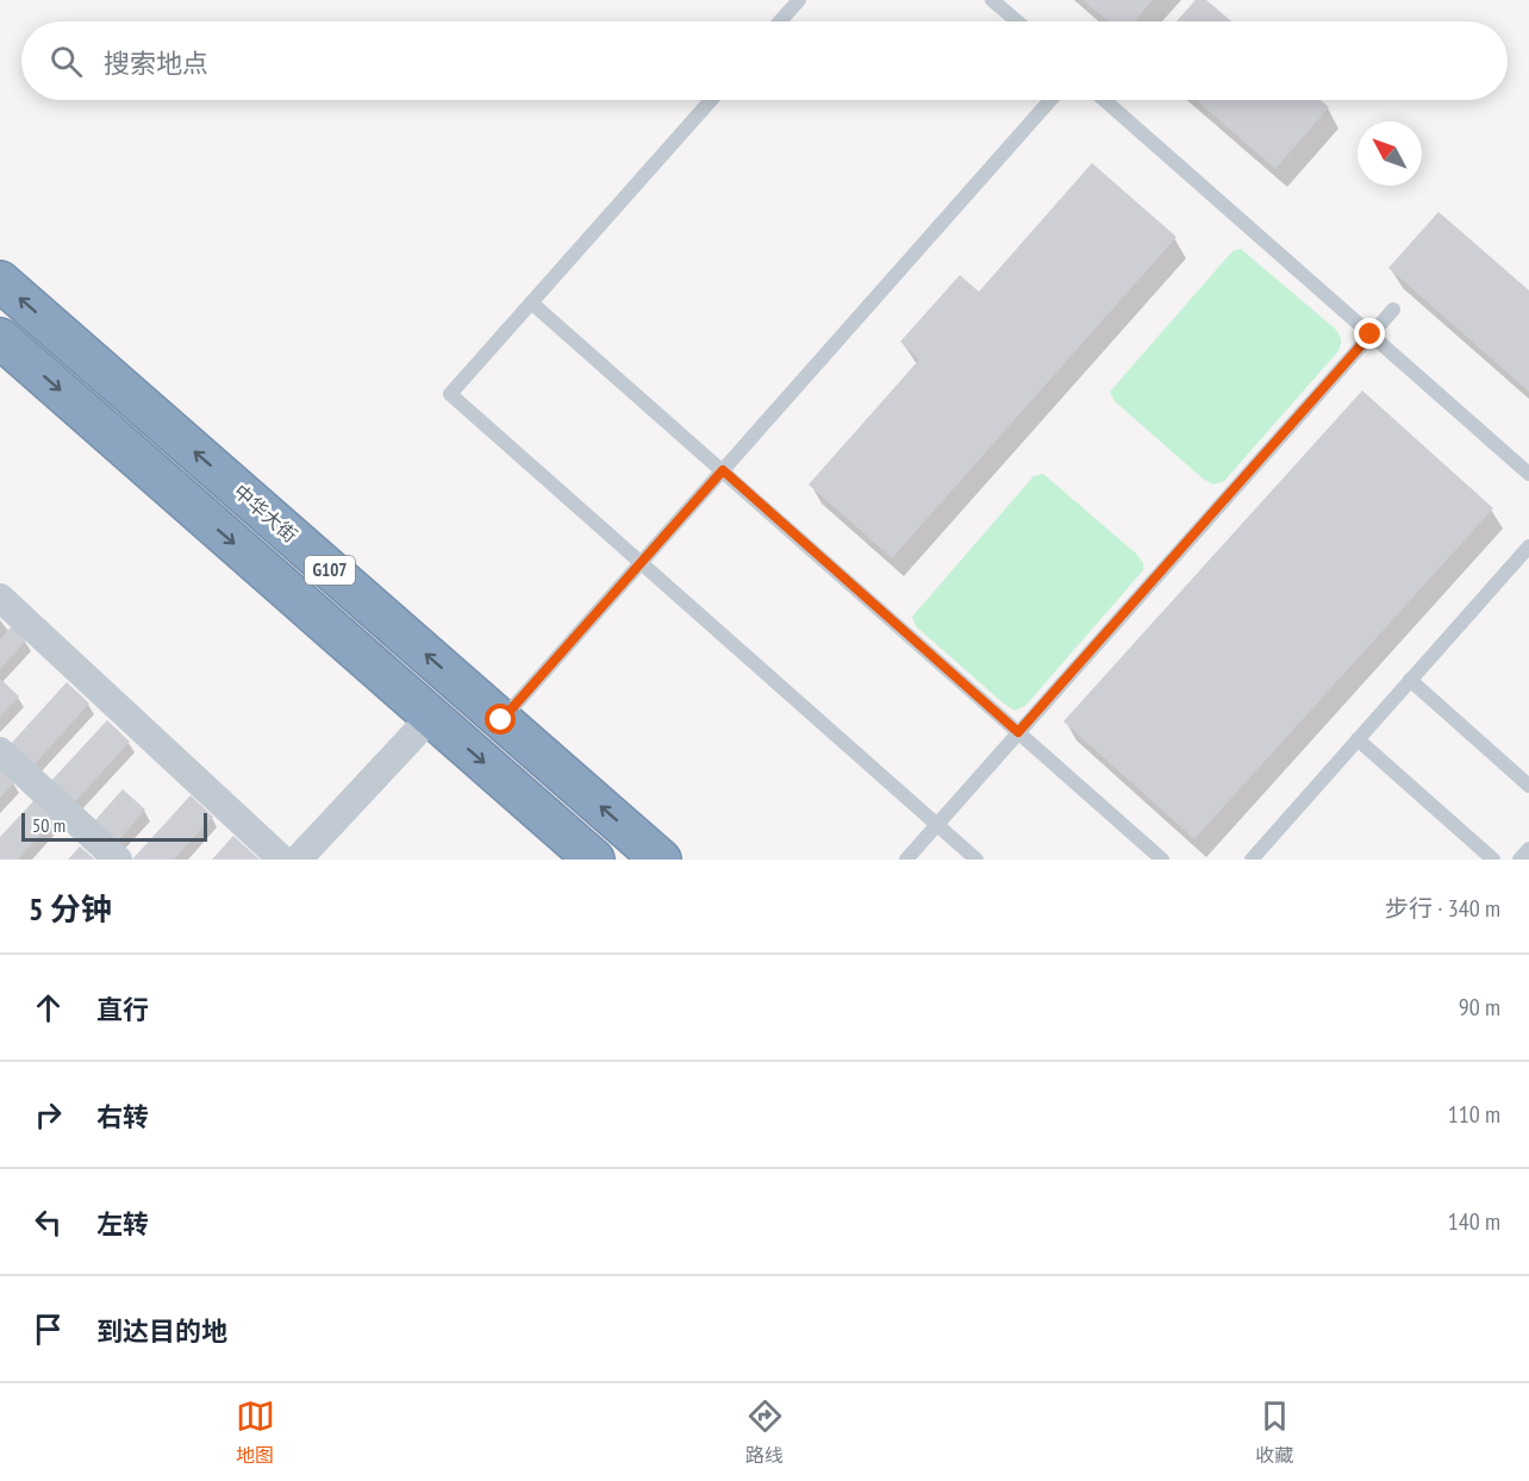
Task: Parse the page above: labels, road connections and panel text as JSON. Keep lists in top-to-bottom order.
{
  "streets": {
    "highway": ["中华大街", "G107"]
  },
  "scale_bar": "50 m",
  "north": "top left",
  "page": {
    "search": "搜索地点",
    "scale": "50 m",
    "heading": ["5 分钟", "步行 · 340 m"],
    "list": [
      ["直行", "90 m"],
      ["右转", "110 m"],
      ["左转", "140 m"],
      "到达目的地"
    ],
    "nav": ["地图", "路线", "收藏"]
  }
}
